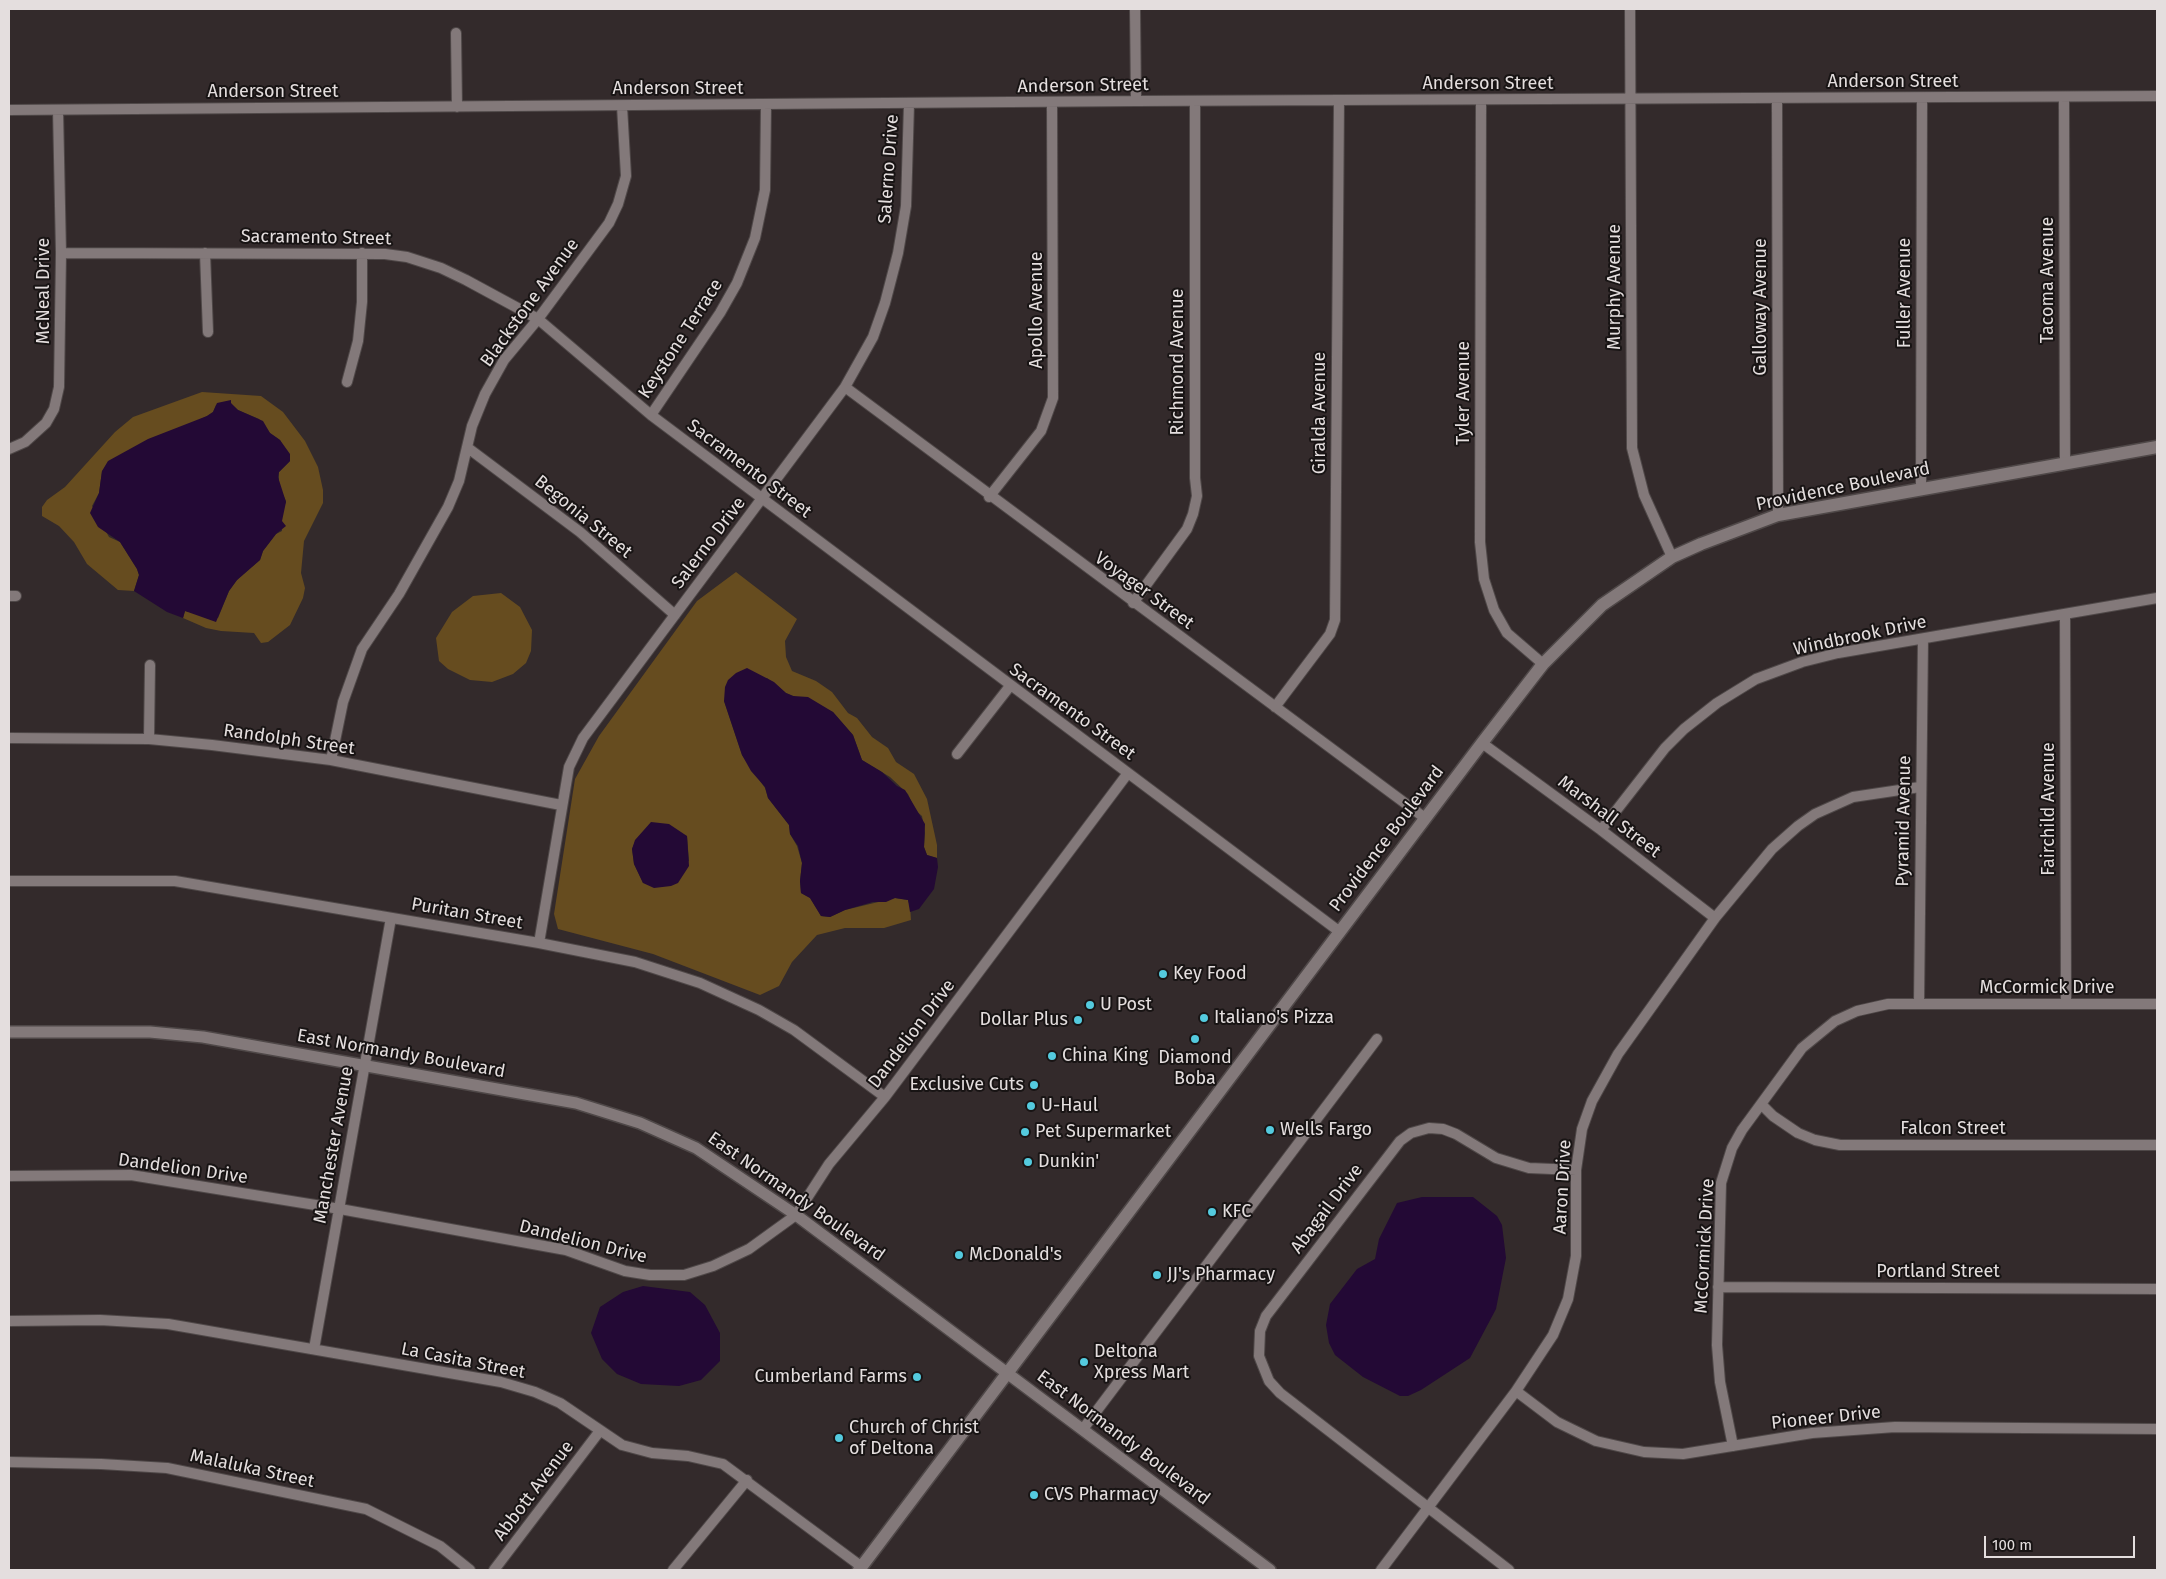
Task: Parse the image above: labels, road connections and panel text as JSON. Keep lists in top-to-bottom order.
{
  "streets": {
    "main road": ["Providence Boulevard"],
    "street": [
      "Anderson Street",
      "Salerno Drive",
      "Sacramento Street",
      "Tacoma Avenue",
      "Murphy Avenue",
      "McNeal Drive",
      "Fuller Avenue",
      "Blackstone Avenue",
      "Galloway Avenue",
      "Apollo Avenue",
      "Keystone Terrace",
      "Richmond Avenue",
      "Tyler Avenue",
      "Giralda Avenue",
      "Begonia Street",
      "Voyager Street",
      "Windbrook Drive",
      "Randolph Street",
      "Fairchild Avenue",
      "Marshall Street",
      "Pyramid Avenue",
      "Puritan Street",
      "McCormick Drive",
      "Dandelion Drive",
      "East Normandy Boulevard",
      "Falcon Street",
      "Manchester Avenue",
      "Aaron Drive",
      "Abagail Drive",
      "Portland Street",
      "La Casita Street",
      "Pioneer Drive",
      "Malaluka Street",
      "Abbott Avenue"
    ]
  },
  "crossings": [
    ["Anderson Street", "Salerno Drive"],
    ["Anderson Street", "Tacoma Avenue"],
    ["Anderson Street", "Murphy Avenue"],
    ["Anderson Street", "McNeal Drive"],
    ["Anderson Street", "Fuller Avenue"],
    ["Anderson Street", "Blackstone Avenue"],
    ["Anderson Street", "Galloway Avenue"],
    ["Anderson Street", "Apollo Avenue"],
    ["Anderson Street", "Keystone Terrace"],
    ["Anderson Street", "Richmond Avenue"],
    ["Anderson Street", "Tyler Avenue"],
    ["Anderson Street", "Giralda Avenue"],
    ["Salerno Drive", "Sacramento Street"],
    ["Salerno Drive", "Begonia Street"],
    ["Salerno Drive", "Voyager Street"],
    ["Salerno Drive", "Randolph Street"],
    ["Salerno Drive", "Puritan Street"],
    ["Sacramento Street", "McNeal Drive"],
    ["Sacramento Street", "Blackstone Avenue"],
    ["Sacramento Street", "Keystone Terrace"],
    ["Sacramento Street", "Providence Boulevard"],
    ["Sacramento Street", "Dandelion Drive"],
    ["Tacoma Avenue", "Providence Boulevard"],
    ["Murphy Avenue", "Providence Boulevard"],
    ["Fuller Avenue", "Providence Boulevard"],
    ["Blackstone Avenue", "Begonia Street"],
    ["Blackstone Avenue", "Randolph Street"],
    ["Galloway Avenue", "Providence Boulevard"],
    ["Apollo Avenue", "Voyager Street"],
    ["Richmond Avenue", "Voyager Street"],
    ["Tyler Avenue", "Providence Boulevard"],
    ["Giralda Avenue", "Voyager Street"],
    ["Providence Boulevard", "Voyager Street"],
    ["Providence Boulevard", "Marshall Street"],
    ["Providence Boulevard", "East Normandy Boulevard"],
    ["Providence Boulevard", "La Casita Street"],
    ["Windbrook Drive", "Fairchild Avenue"],
    ["Windbrook Drive", "Marshall Street"],
    ["Windbrook Drive", "Pyramid Avenue"],
    ["Fairchild Avenue", "McCormick Drive"],
    ["Marshall Street", "Aaron Drive"],
    ["Pyramid Avenue", "McCormick Drive"],
    ["Pyramid Avenue", "Aaron Drive"],
    ["Puritan Street", "Dandelion Drive"],
    ["Puritan Street", "Manchester Avenue"],
    ["McCormick Drive", "Falcon Street"],
    ["McCormick Drive", "Portland Street"],
    ["McCormick Drive", "Pioneer Drive"],
    ["Dandelion Drive", "East Normandy Boulevard"],
    ["Dandelion Drive", "Manchester Avenue"],
    ["East Normandy Boulevard", "Manchester Avenue"],
    ["Manchester Avenue", "La Casita Street"],
    ["Aaron Drive", "Abagail Drive"],
    ["Aaron Drive", "Pioneer Drive"],
    ["La Casita Street", "Abbott Avenue"]
  ],
  "places": [
    "Key Food",
    "U Post",
    "Italiano's Pizza",
    "Dollar Plus",
    "Diamond Boba",
    "China King",
    "Exclusive Cuts",
    "U-Haul",
    "Wells Fargo",
    "Pet Supermarket",
    "Dunkin'",
    "KFC",
    "McDonald's",
    "JJ's Pharmacy",
    "Deltona Xpress Mart",
    "Cumberland Farms",
    "Church of Christ of Deltona",
    "CVS Pharmacy"
  ],
  "scale_bar": "100 m"
}
